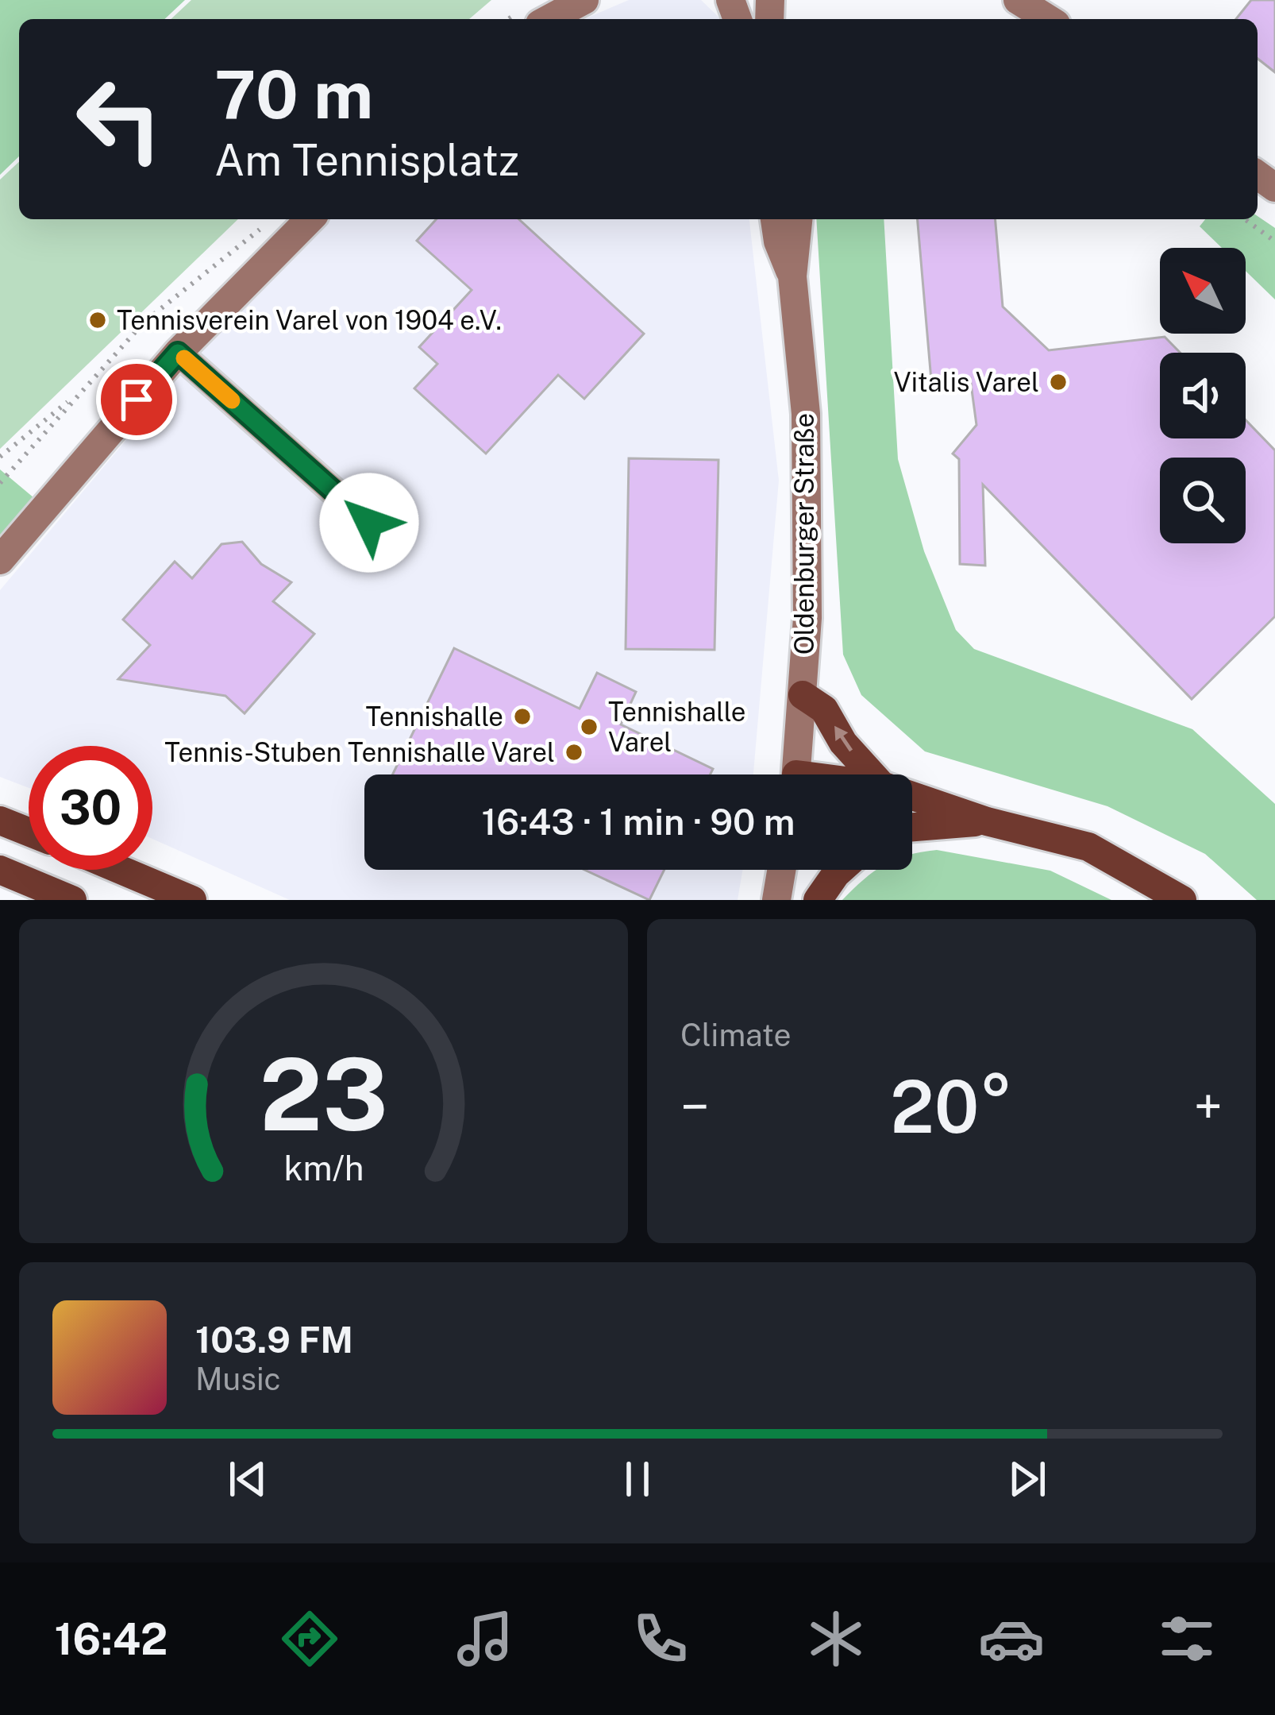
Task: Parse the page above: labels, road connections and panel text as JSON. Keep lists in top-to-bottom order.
{
  "streets": {
    "main road": ["Oldenburger Straße"]
  },
  "places": [
    "Tennisverein Varel von 1904 e.V.",
    "Vitalis Varel",
    "Tennishalle",
    "Tennishalle Varel",
    "Tennis-Stuben Tennishalle Varel"
  ],
  "north": "top left",
  "page": {
    "turn": ["70 m", "Am Tennisplatz"],
    "limit": "30",
    "trip": "16:43 · 1 min · 90 m",
    "tile": "Climate",
    "heat": ["−", "20°", "+"],
    "song": ["103.9 FM", "Music"],
    "tabs": "16:42",
    "gauge": ["23", "km/h"]
  }
}
